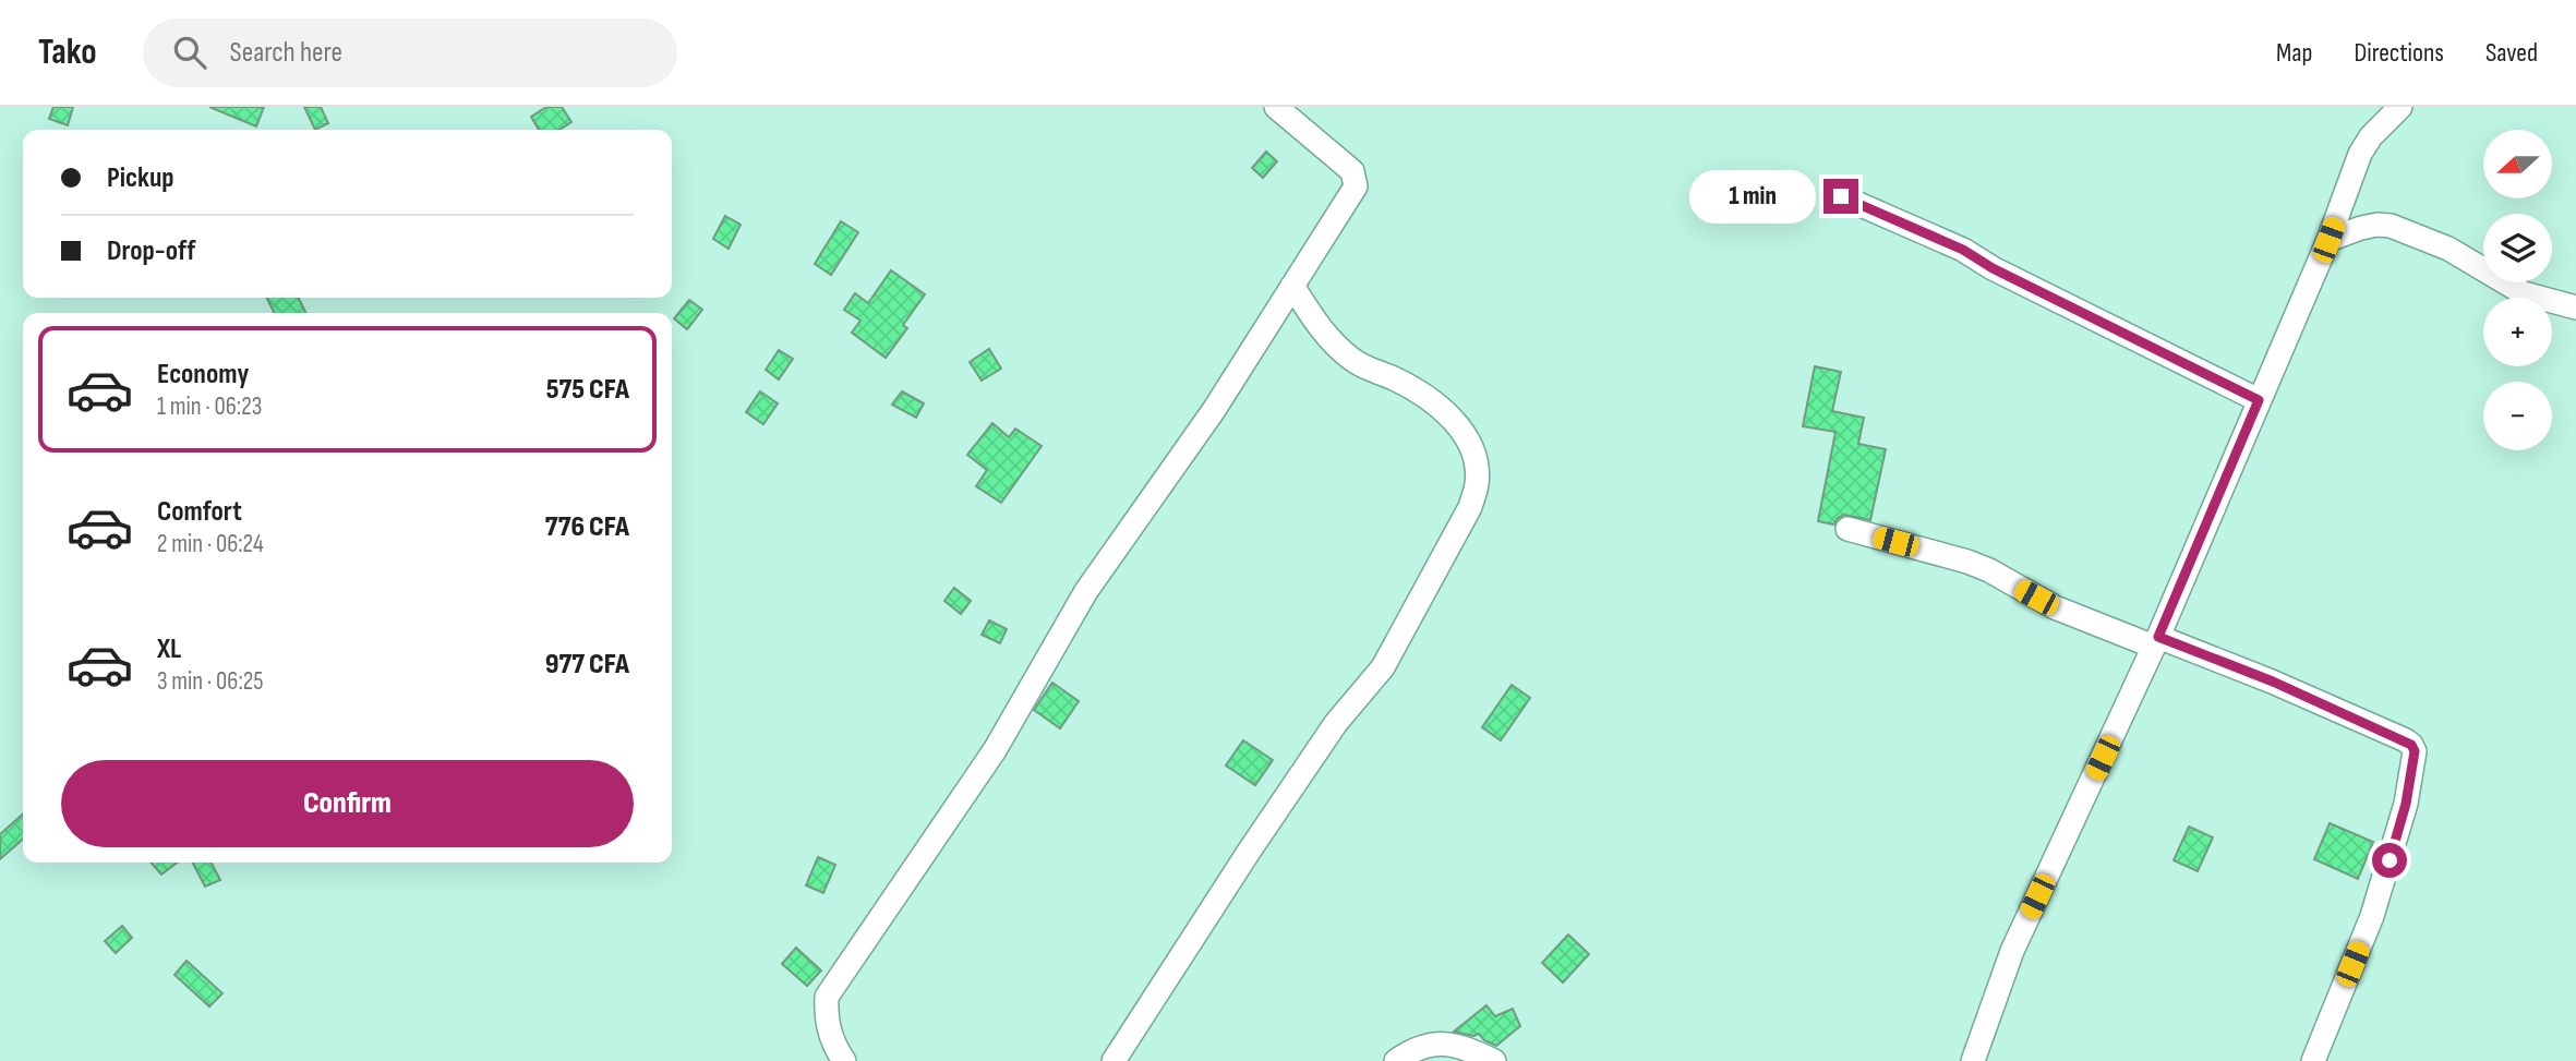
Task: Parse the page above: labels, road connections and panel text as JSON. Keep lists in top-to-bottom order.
{
  "north": "left",
  "page": {
    "header": "Tako",
    "search": "Search here",
    "nav": ["Map", "Directions", "Saved"],
    "map_buttons": ["+", "−"],
    "banner": ["Pickup", "Drop-off"],
    "bubble": "1 min",
    "list": [
      {
        "name": "Economy",
        "note": "1 min · 06:23",
        "value": "575 CFA"
      },
      {
        "name": "Comfort",
        "note": "2 min · 06:24",
        "value": "776 CFA"
      },
      {
        "name": "XL",
        "note": "3 min · 06:25",
        "value": "977 CFA"
      }
    ],
    "buttons": "Confirm"
  }
}
